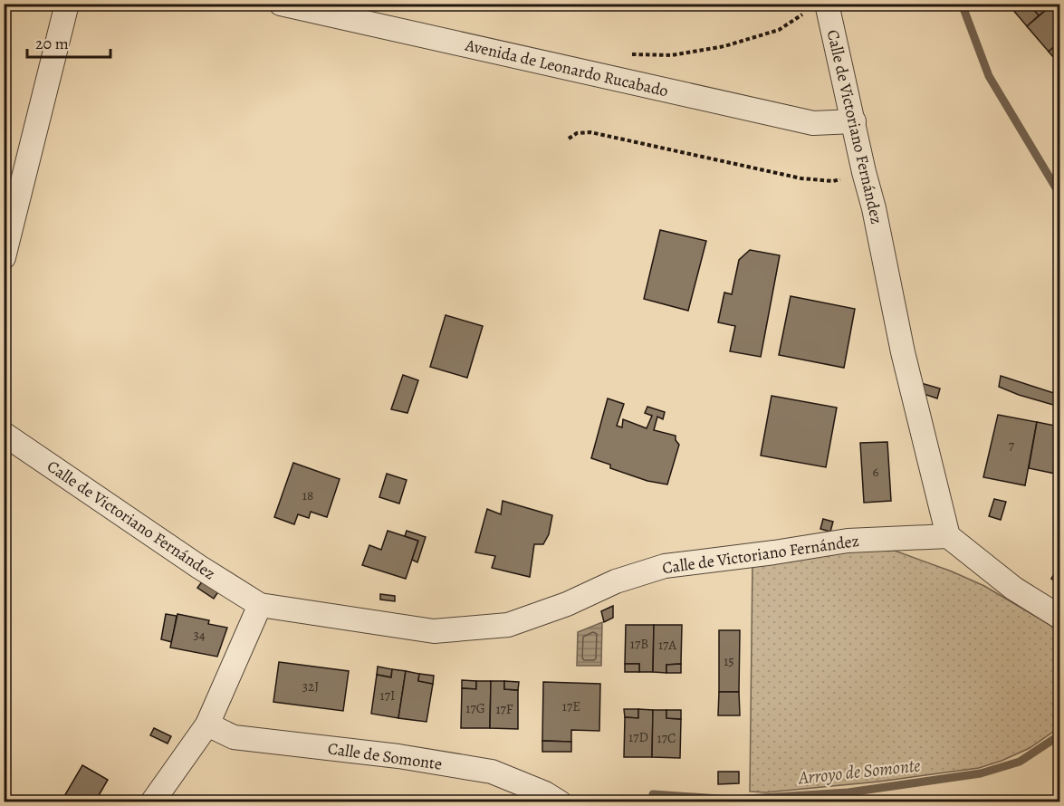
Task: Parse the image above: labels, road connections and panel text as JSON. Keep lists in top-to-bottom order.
{
  "streets": {
    "street": ["Avenida de Leonardo Rucabado", "Calle de Victoriano Fernández", "Calle de Somonte"]
  },
  "crossings": [
    ["Avenida de Leonardo Rucabado", "Calle de Victoriano Fernández"]
  ],
  "water": ["Arroyo de Somonte"],
  "house_numbers": [
    "7",
    "6",
    "18",
    "34",
    "17B",
    "17A",
    "15",
    "32J",
    "17I",
    "17E",
    "17G",
    "17F",
    "17D",
    "17C"
  ],
  "scale_bar": "20 m"
}
